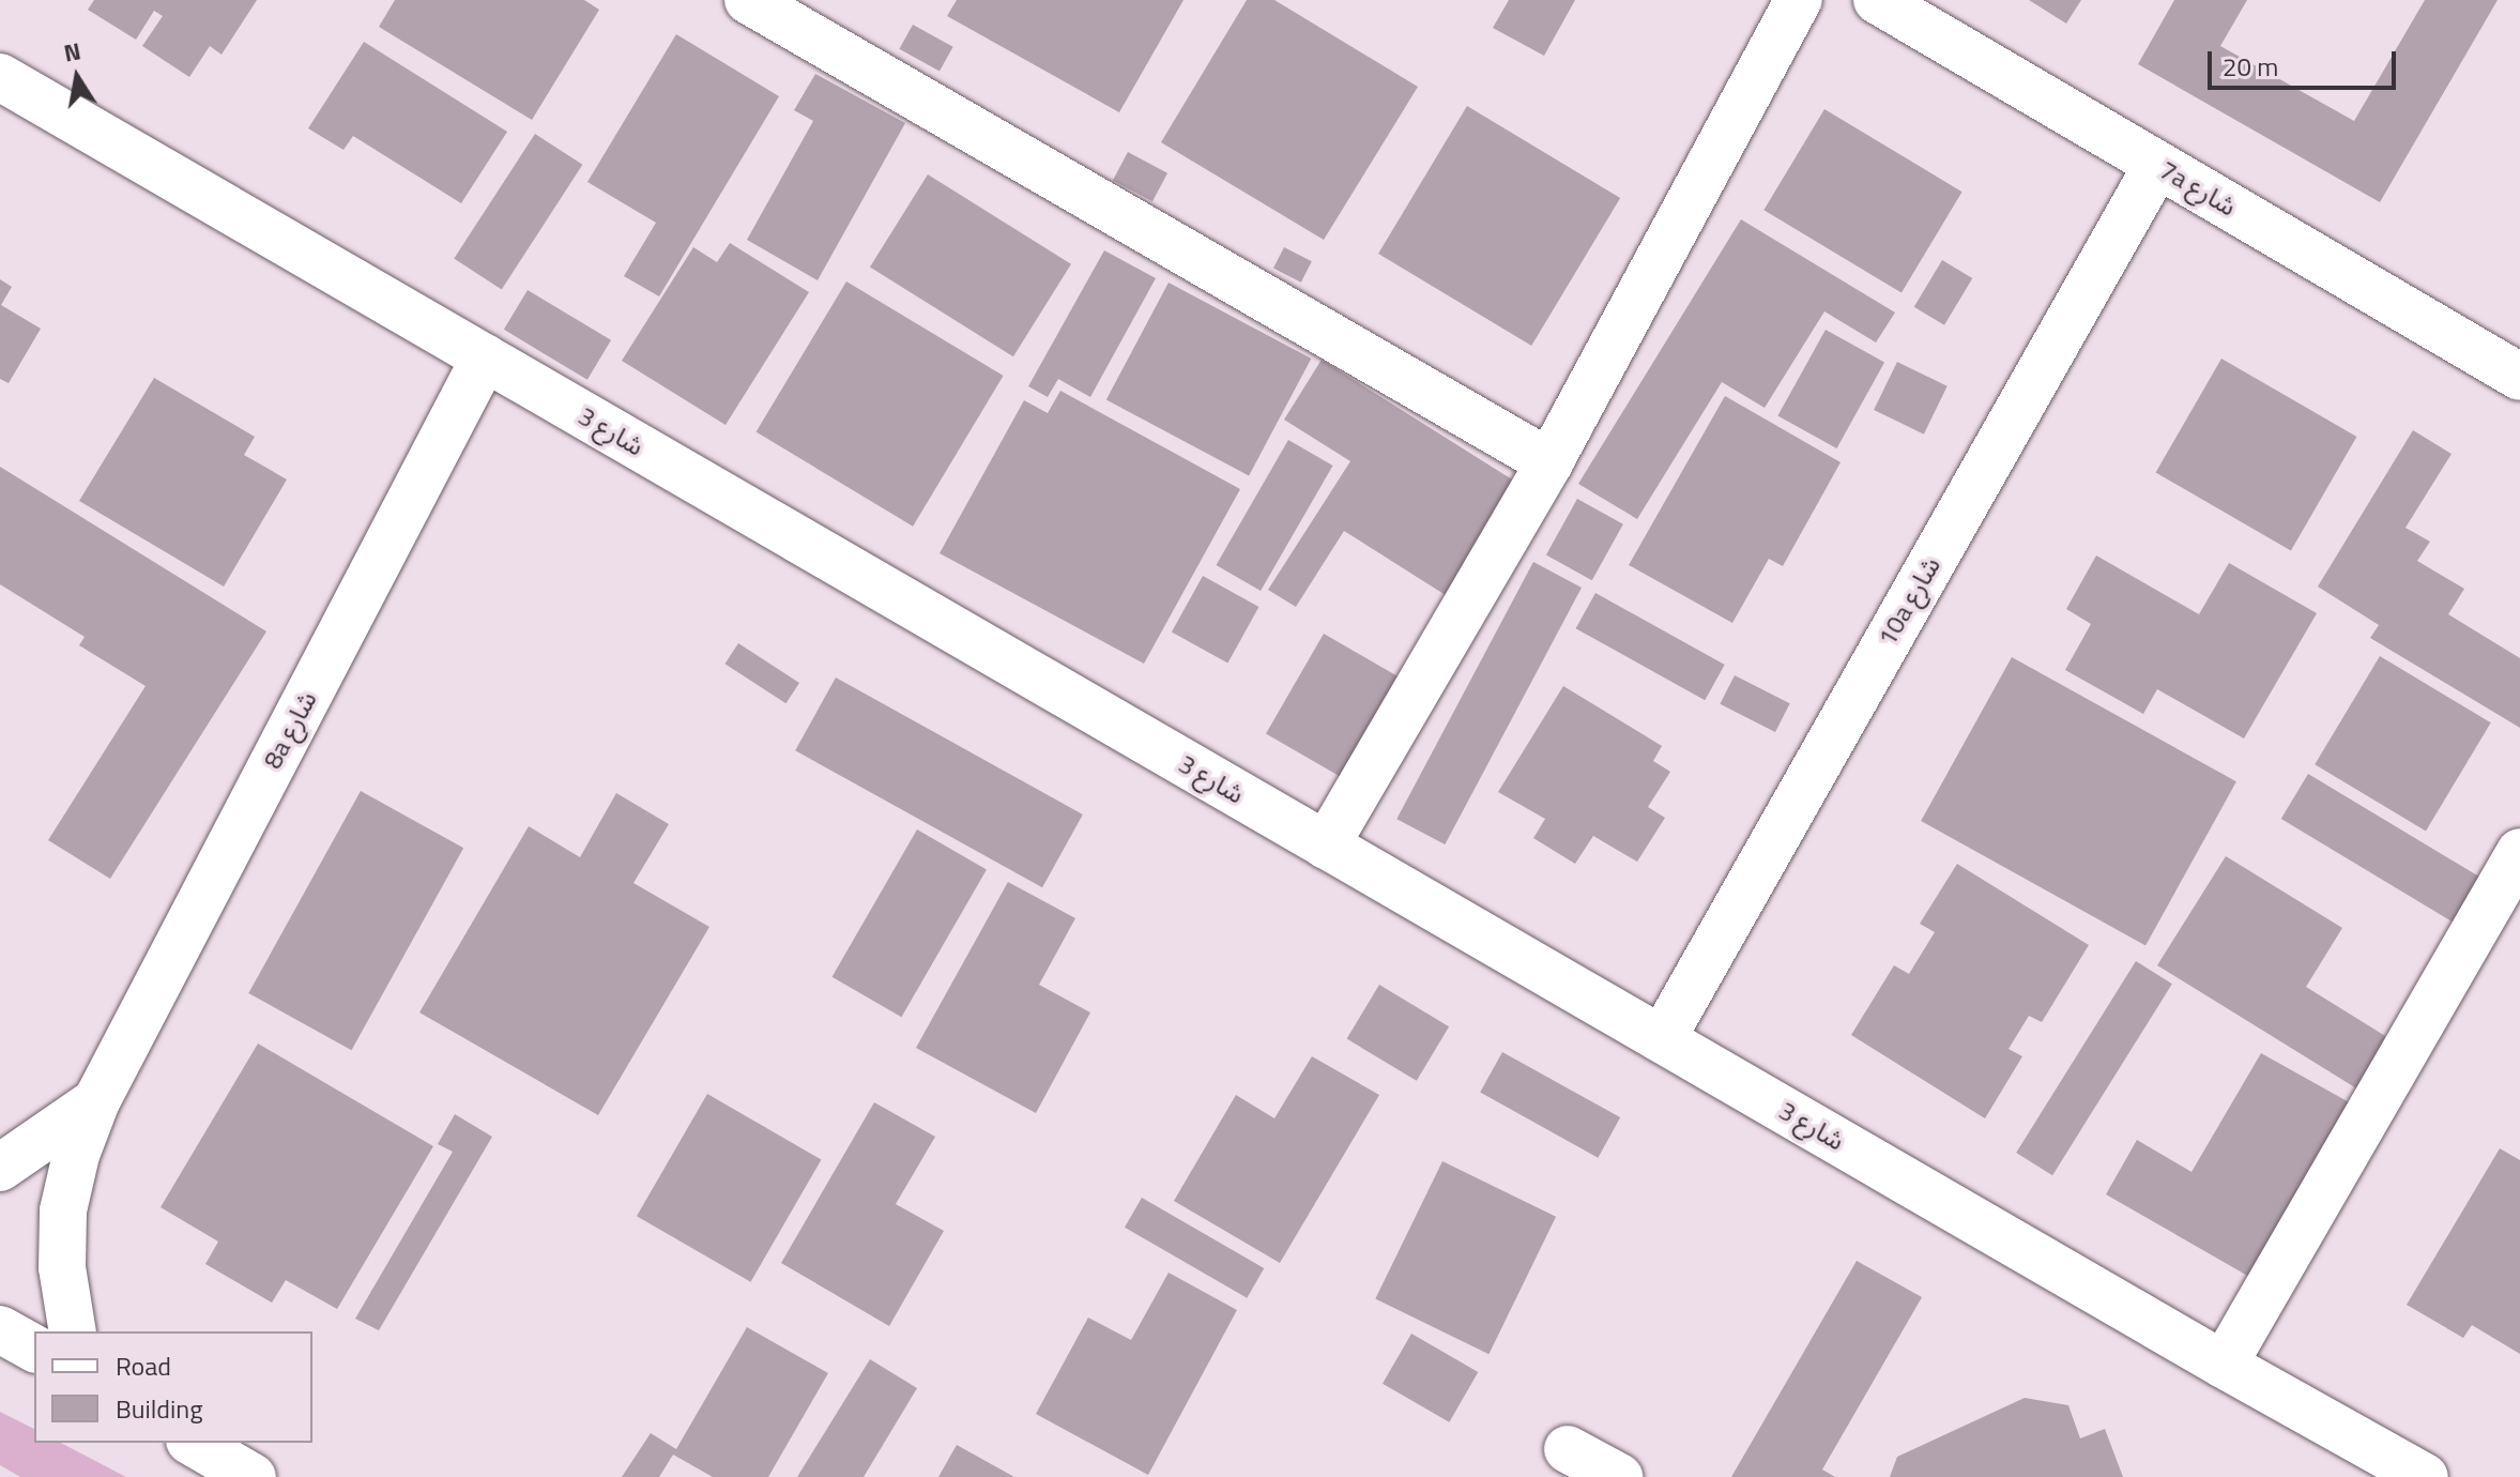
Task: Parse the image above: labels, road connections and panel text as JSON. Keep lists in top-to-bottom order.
{
  "streets": {
    "street": [
      "7a شارع",
      "شارع 3",
      "10a شارع",
      "8a شارع"
    ]
  },
  "crossings": [
    ["7a شارع", "10a شارع"],
    ["شارع 3", "10a شارع"],
    ["شارع 3", "8a شارع"]
  ],
  "legend": ["Road", "Building"],
  "scale_bar": "20 m",
  "north": "top"
}
